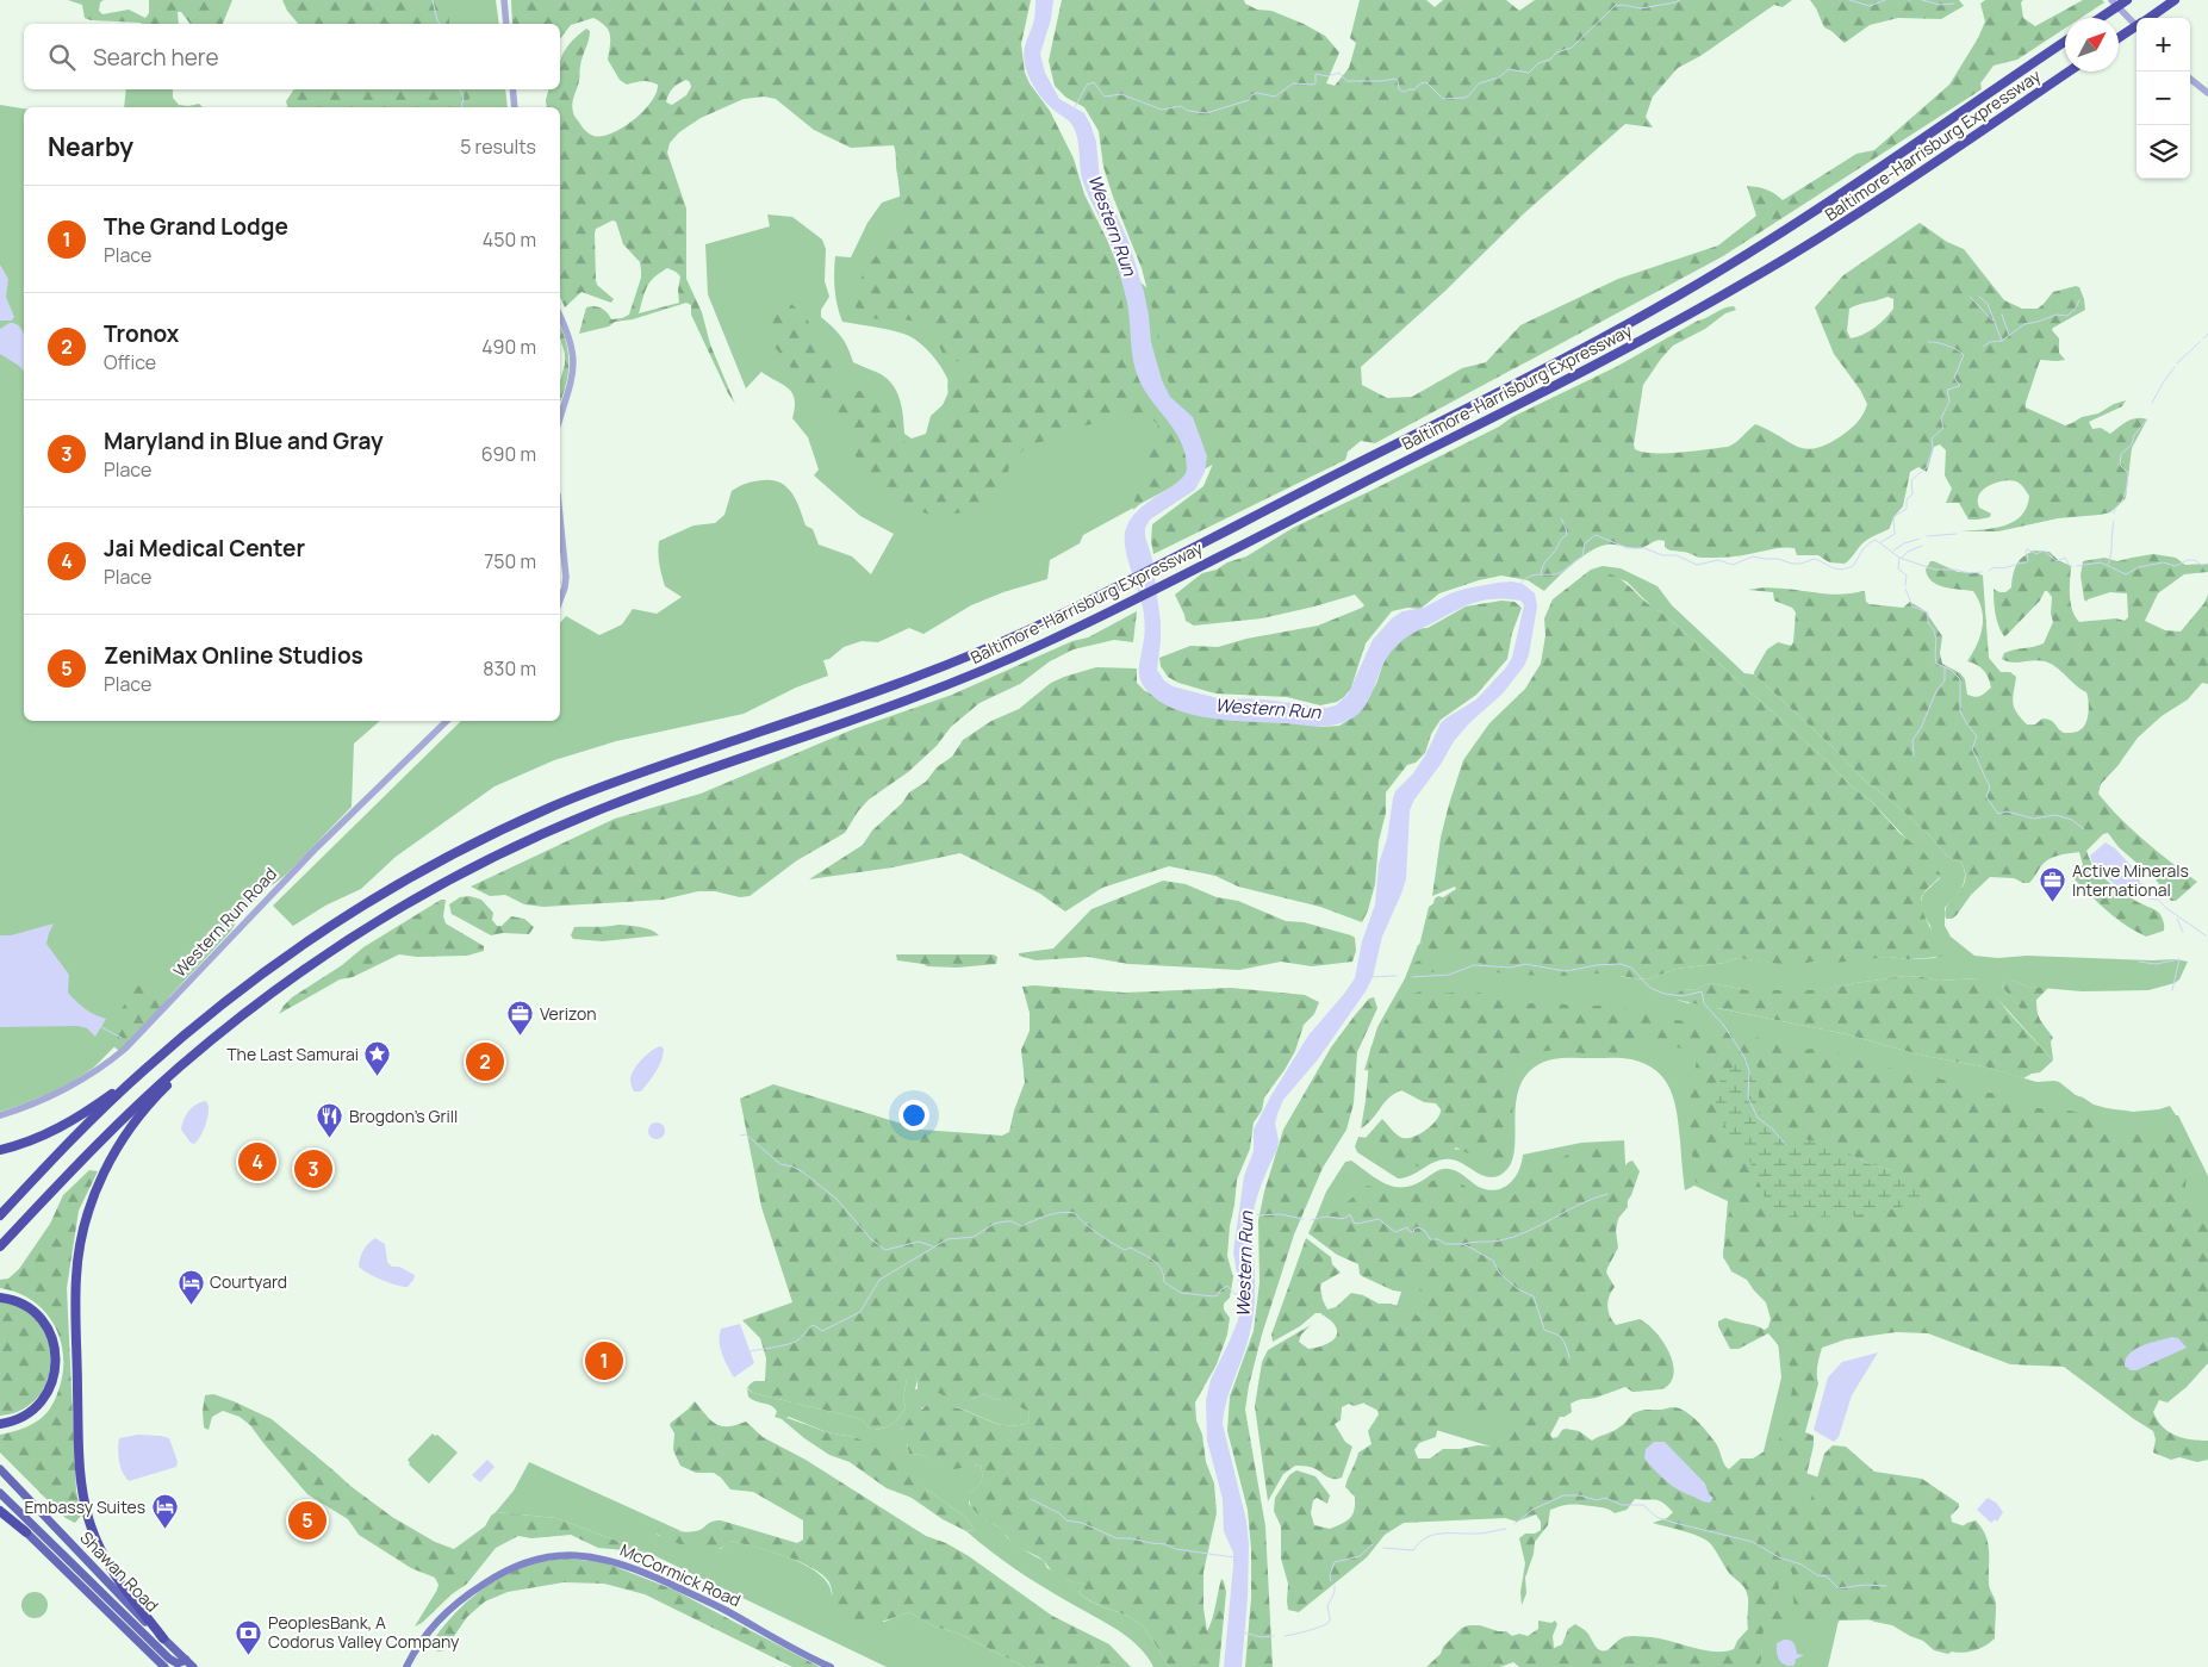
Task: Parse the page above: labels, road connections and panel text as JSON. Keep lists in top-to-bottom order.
{
  "streets": {
    "highway": ["Baltimore-Harrisburg Expressway"],
    "main road": ["Shawan Road", "McCormick Road"],
    "street": ["Western Run Road"]
  },
  "water": ["Western Run"],
  "places": {
    "office": ["Active Minerals International", "Verizon"],
    "place": ["The Last Samurai"],
    "restaurant": ["Brogdon’s Grill"],
    "hotel": ["Courtyard", "Embassy Suites"],
    "bank": ["PeoplesBank, A Codorus Valley Company"]
  },
  "north": "top right",
  "page": {
    "map_buttons": ["+", "−"],
    "search": "Search here",
    "heading": ["Nearby", "5 results"],
    "list": [
      {
        "mark": "1",
        "name": "The Grand Lodge",
        "note": "Place",
        "value": "450 m"
      },
      {
        "mark": "2",
        "name": "Tronox",
        "note": "Office",
        "value": "490 m"
      },
      {
        "mark": "3",
        "name": "Maryland in Blue and Gray",
        "note": "Place",
        "value": "690 m"
      },
      {
        "mark": "4",
        "name": "Jai Medical Center",
        "note": "Place",
        "value": "750 m"
      },
      {
        "mark": "5",
        "name": "ZeniMax Online Studios",
        "note": "Place",
        "value": "830 m"
      }
    ],
    "pins": [
      "2",
      "4",
      "3",
      "1",
      "5"
    ]
  }
}
